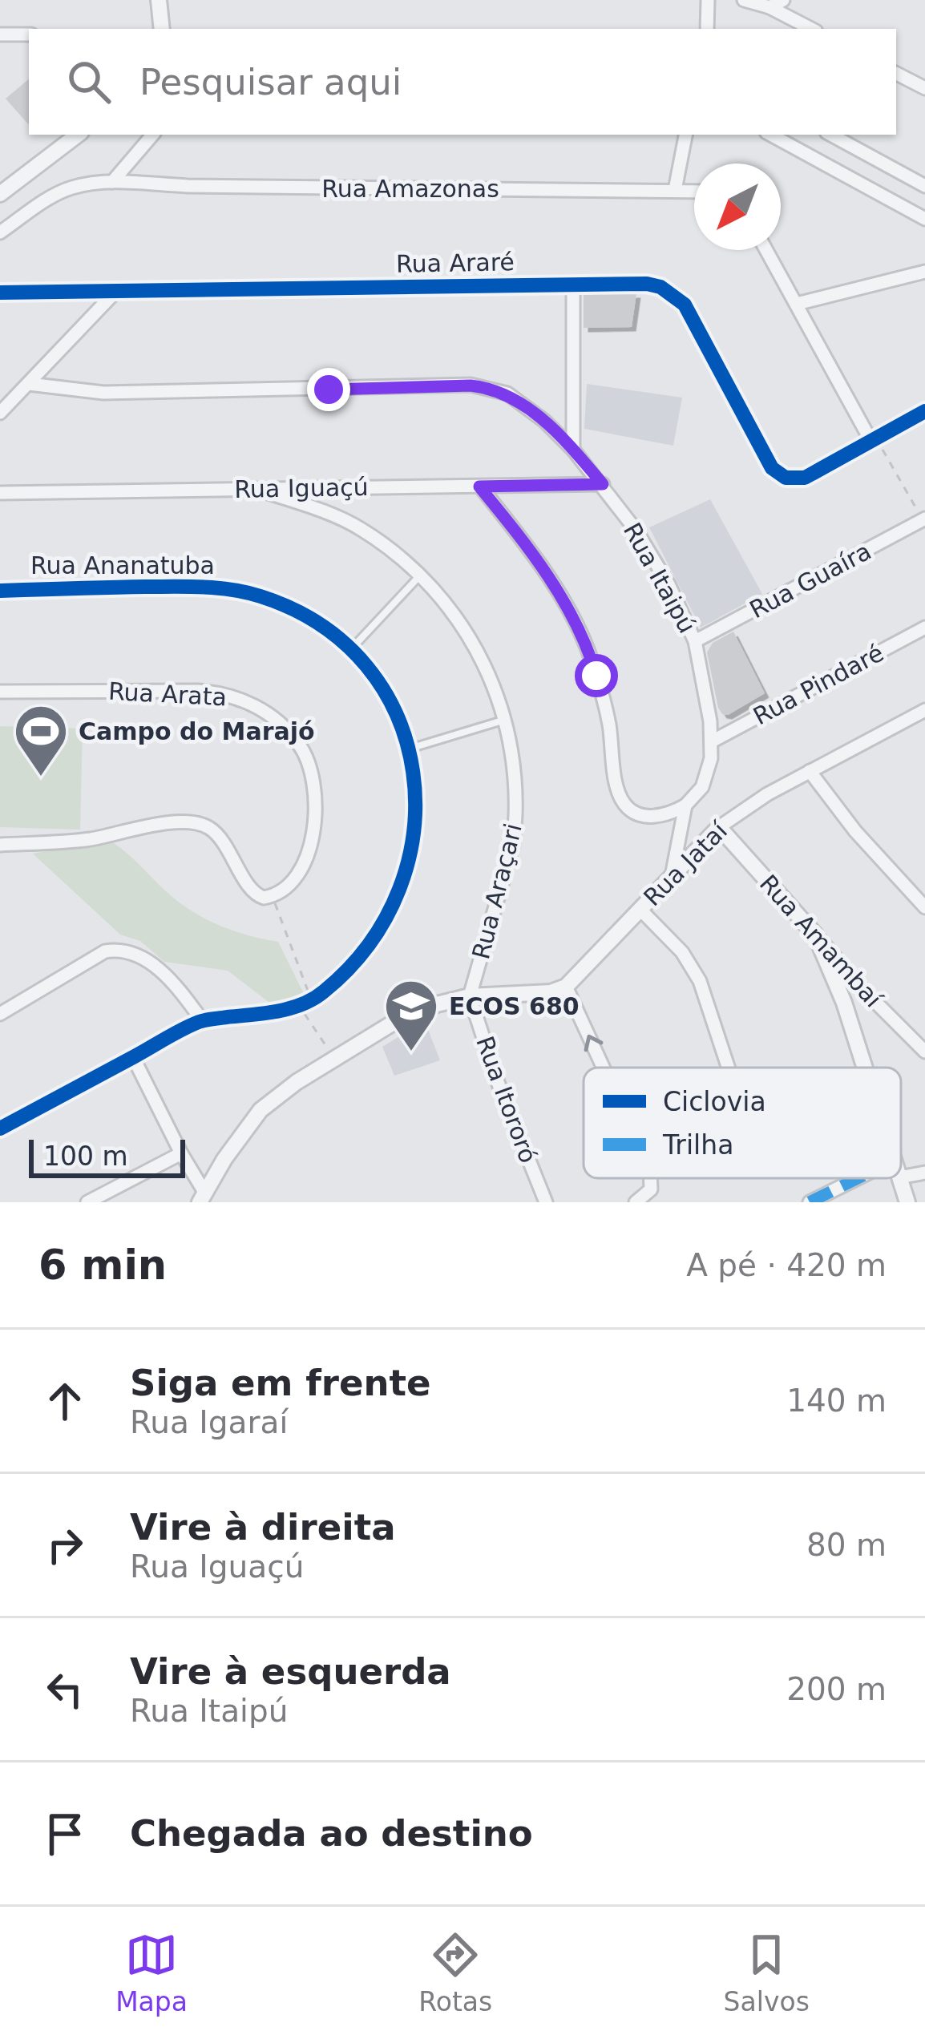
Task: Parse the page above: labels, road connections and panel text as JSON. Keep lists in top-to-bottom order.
{
  "streets": {
    "street": [
      "Rua Amazonas",
      "Rua Araré",
      "Rua Iguaçú",
      "Rua Ananatuba",
      "Rua Itaipú",
      "Rua Guaíra",
      "Rua Pindaré",
      "Rua Arata",
      "Rua Jataí",
      "Rua Araçari",
      "Rua Amambaí",
      "Rua Itororó"
    ]
  },
  "crossings": [
    ["Rua Iguaçú", "Rua Itaipú"],
    ["Rua Iguaçú", "Rua Araçari"],
    ["Rua Itaipú", "Rua Guaíra"],
    ["Rua Itaipú", "Rua Pindaré"],
    ["Rua Itaipú", "Rua Jataí"],
    ["Rua Jataí", "Rua Amambaí"],
    ["Rua Araçari", "Rua Itororó"]
  ],
  "places": {
    "sports": ["Campo do Marajó"],
    "school or university": ["ECOS 680"]
  },
  "legend": ["Ciclovia", "Trilha"],
  "scale_bar": "100 m",
  "north": "bottom left",
  "page": {
    "search": "Pesquisar aqui",
    "scale": "100 m",
    "heading": ["6 min", "A pé · 420 m"],
    "list": [
      ["Siga em frente", "Rua Igaraí", "140 m"],
      ["Vire à direita", "Rua Iguaçú", "80 m"],
      ["Vire à esquerda", "Rua Itaipú", "200 m"],
      "Chegada ao destino"
    ],
    "nav": ["Mapa", "Rotas", "Salvos"]
  }
}
